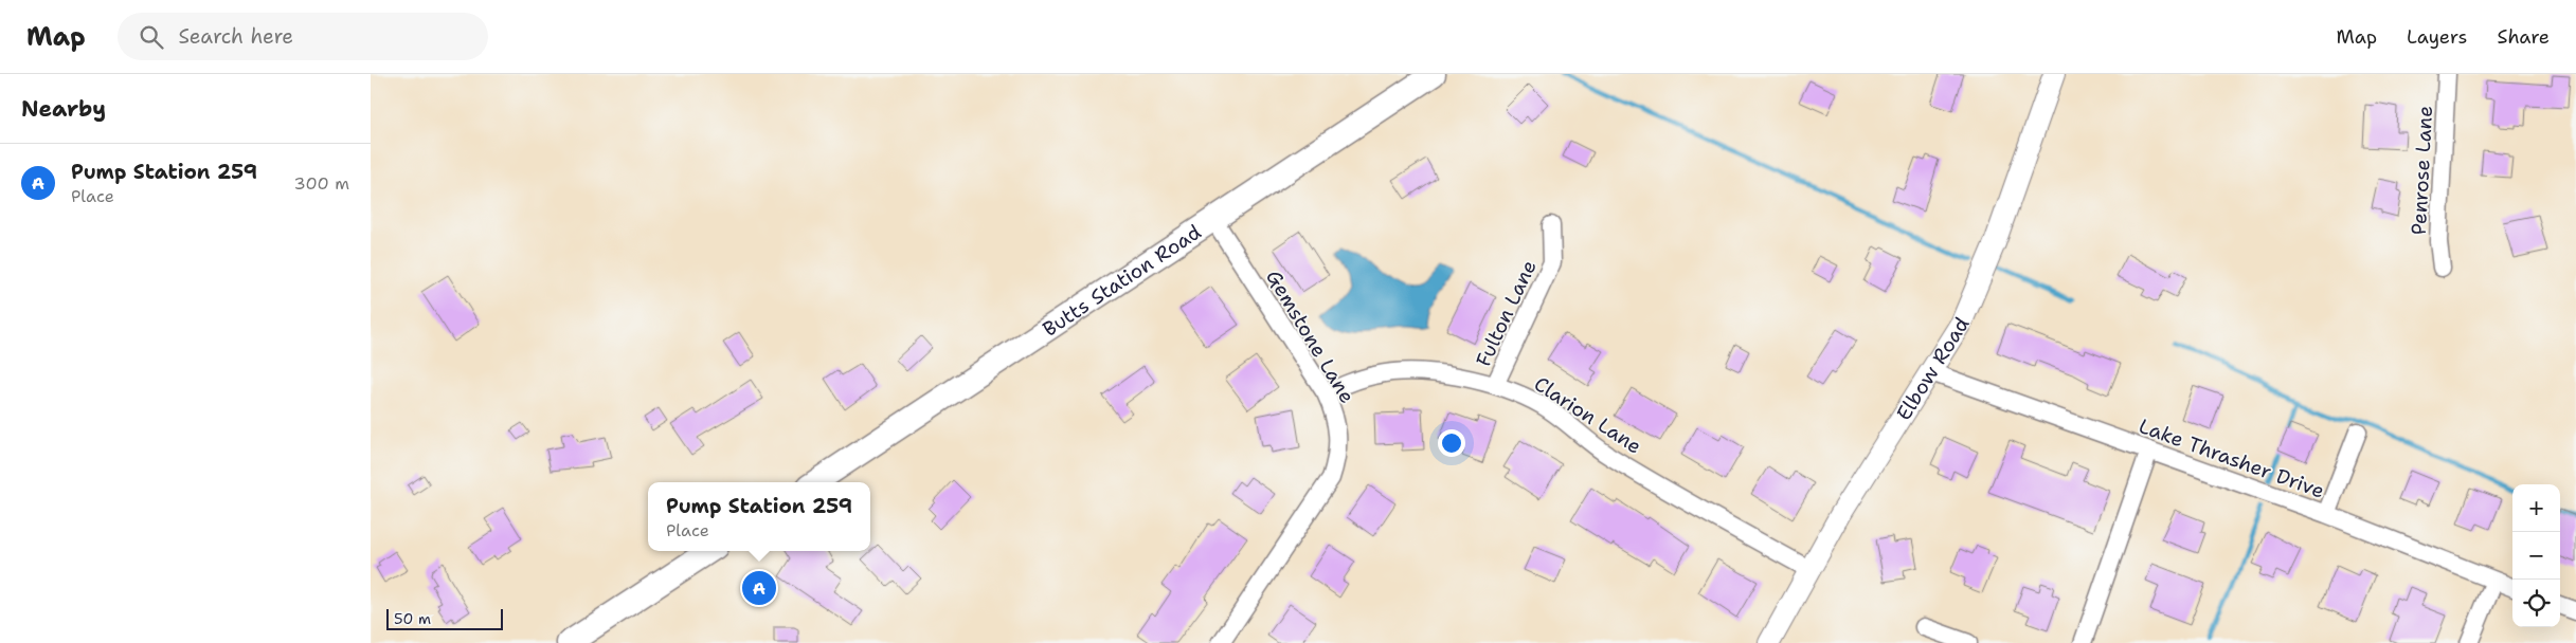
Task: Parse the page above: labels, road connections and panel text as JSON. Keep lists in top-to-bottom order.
{
  "streets": {
    "main road": ["Butts Station Road"],
    "street": [
      "Penrose Lane",
      "Fulton Lane",
      "Gemstone Lane",
      "Elbow Road",
      "Clarion Lane",
      "Lake Thrasher Drive"
    ]
  },
  "crossings": [
    ["Butts Station Road", "Gemstone Lane"],
    ["Fulton Lane", "Clarion Lane"],
    ["Gemstone Lane", "Clarion Lane"],
    ["Elbow Road", "Clarion Lane"],
    ["Elbow Road", "Lake Thrasher Drive"]
  ],
  "scale_bar": "50 m",
  "page": {
    "header": "Map",
    "search": "Search here",
    "nav": ["Map", "Layers", "Share"],
    "heading": "Nearby",
    "list": [
      {
        "mark": "A",
        "name": "Pump Station 259",
        "note": "Place",
        "value": "300 m"
      }
    ],
    "popup": ["Pump Station 259", "Place"],
    "map_buttons": ["+", "−"],
    "pins": "A",
    "scale": "50 m"
  }
}
